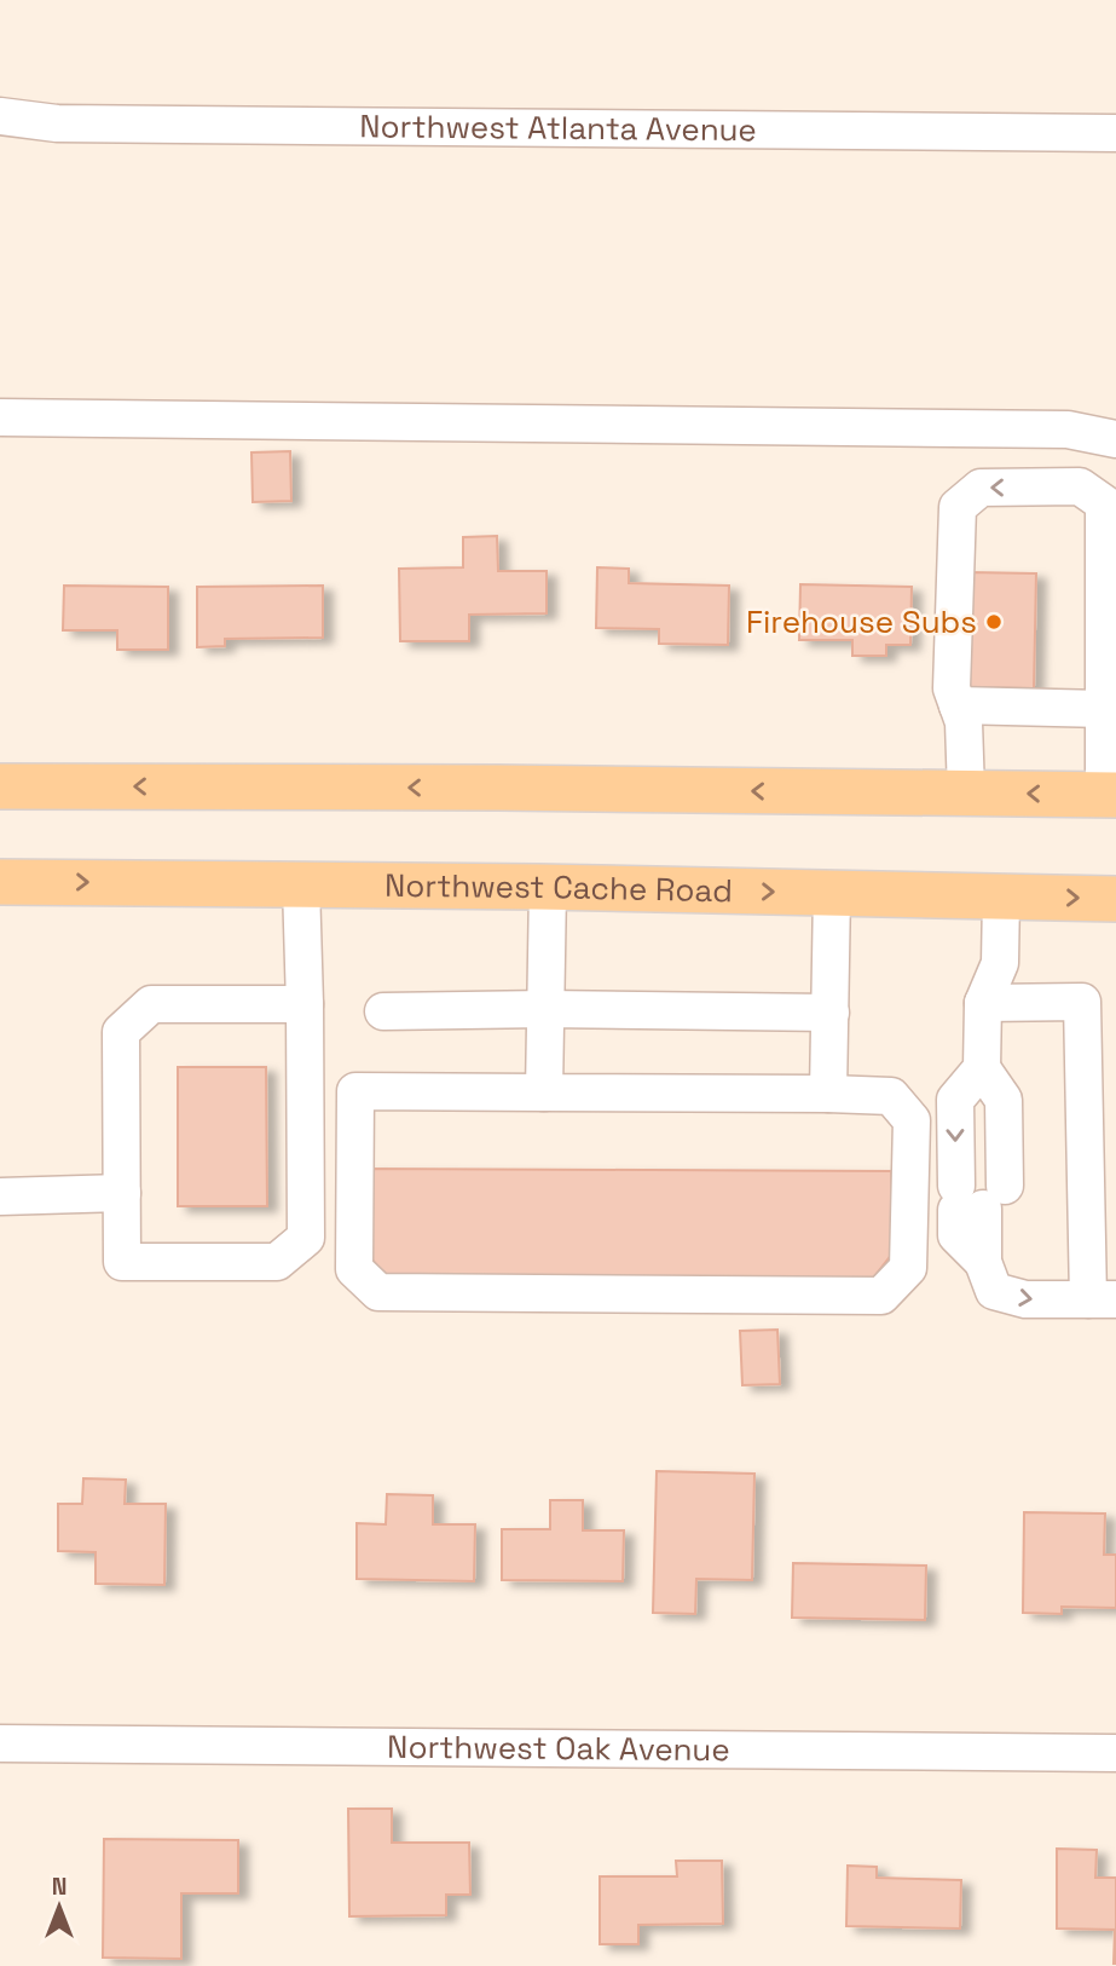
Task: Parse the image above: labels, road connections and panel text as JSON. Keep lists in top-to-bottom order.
{
  "streets": {
    "main road": ["Northwest Cache Road"],
    "street": ["Northwest Atlanta Avenue", "Northwest Oak Avenue"]
  },
  "places": ["Firehouse Subs"],
  "north": "top"
}
